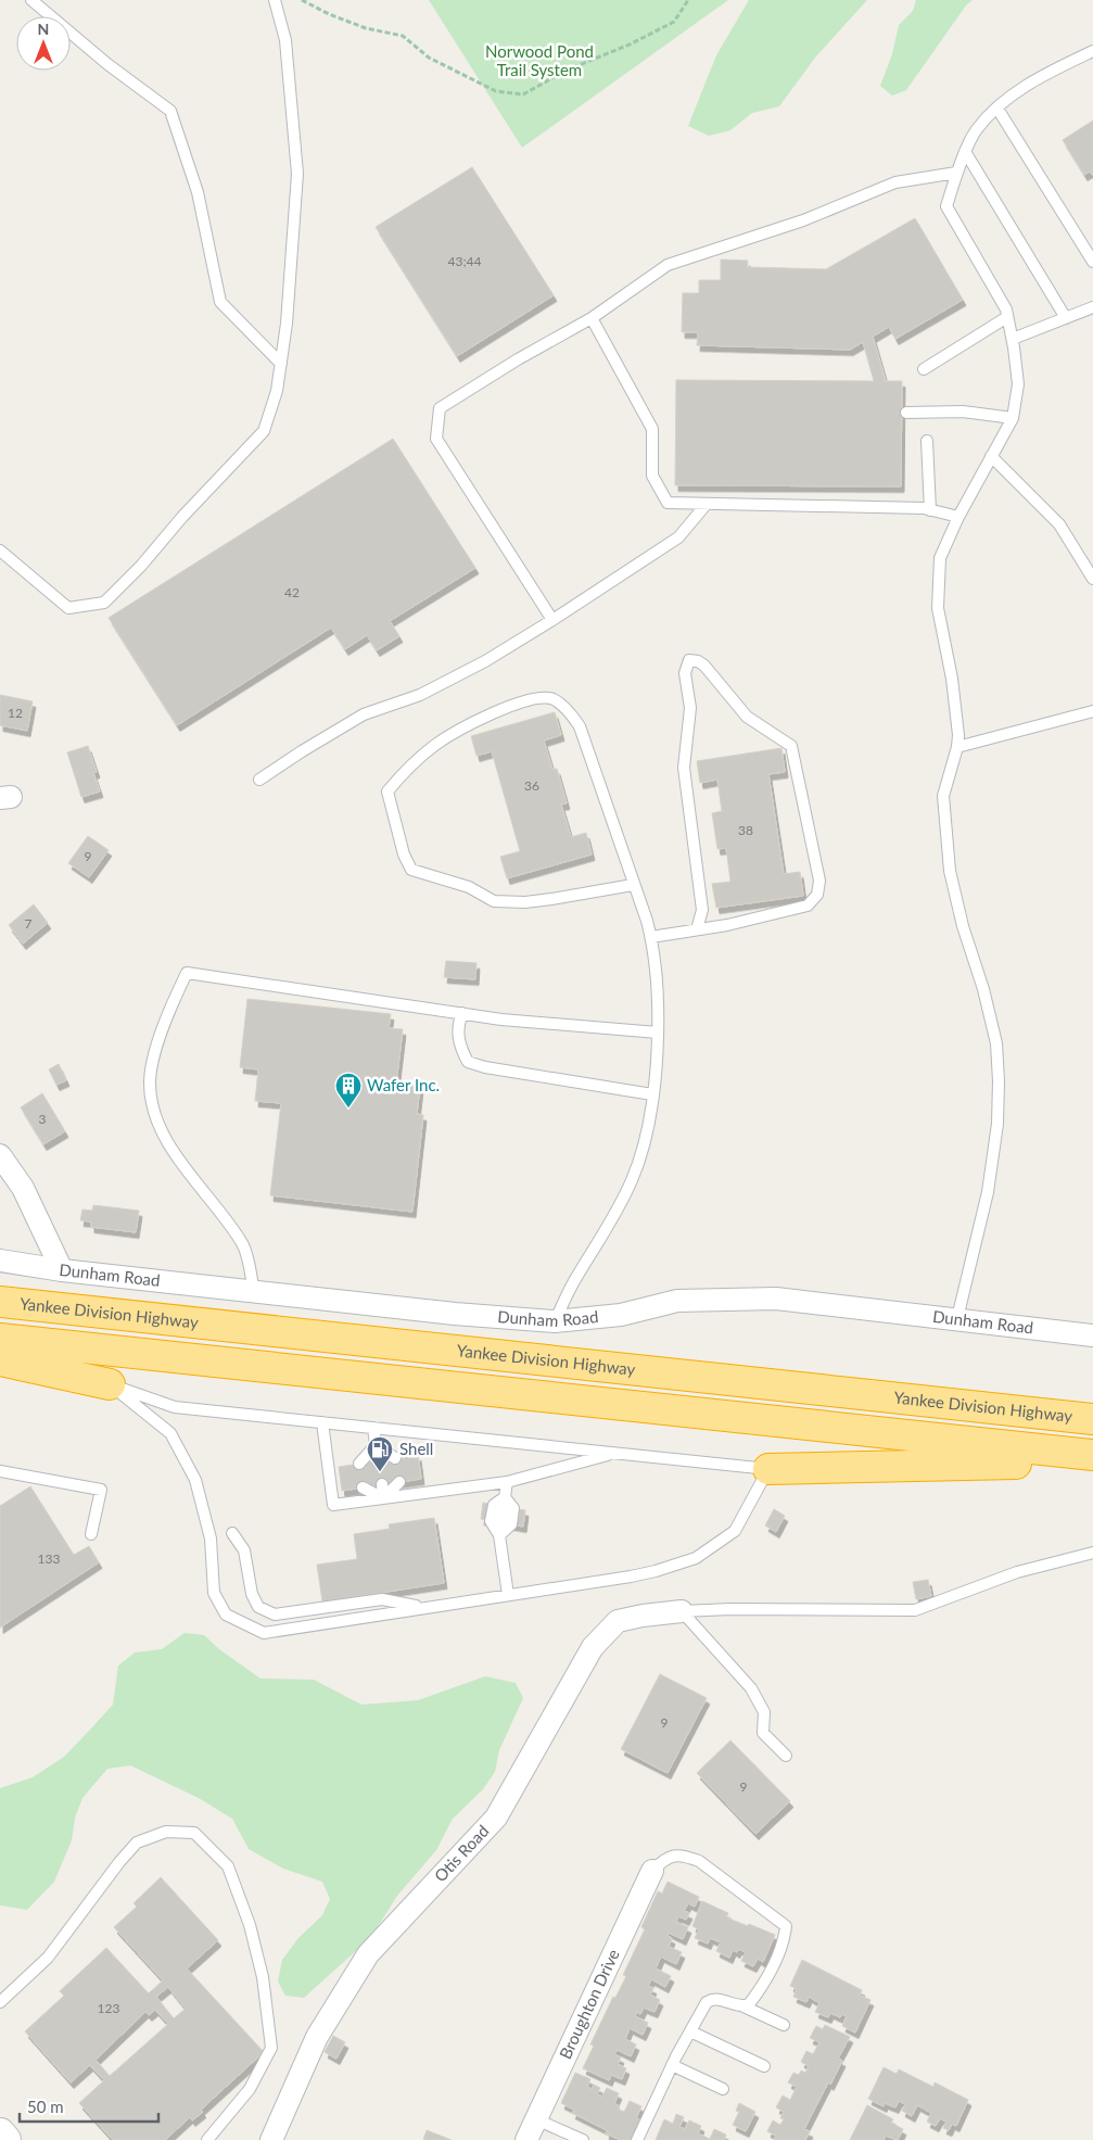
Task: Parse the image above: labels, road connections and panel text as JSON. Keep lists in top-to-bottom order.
{
  "streets": {
    "highway": ["Yankee Division Highway"],
    "street": ["Dunham Road", "Otis Road", "Broughton Drive"]
  },
  "parks": ["Norwood Pond Trail System"],
  "places": {
    "building": ["Wafer Inc."],
    "fuel station": ["Shell"]
  },
  "house_numbers": [
    "43;44",
    "42",
    "12",
    "36",
    "38",
    "9",
    "7",
    "3",
    "133",
    "9",
    "9",
    "123"
  ],
  "scale_bar": "50 m",
  "north": "top"
}
